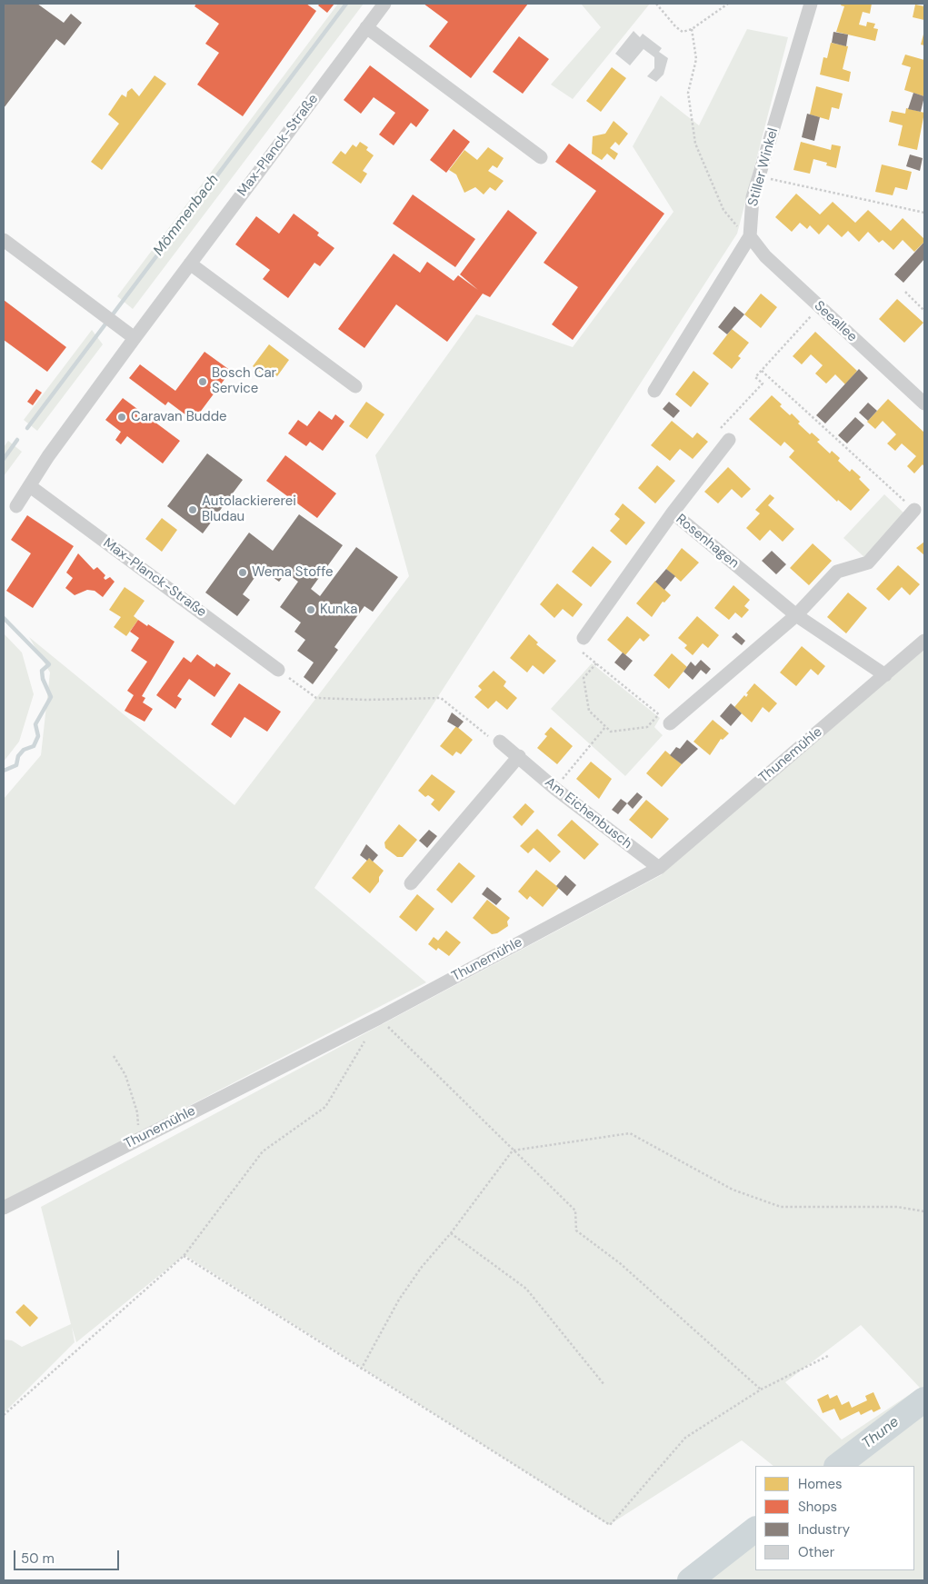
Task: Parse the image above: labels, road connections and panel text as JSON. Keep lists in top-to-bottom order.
{
  "streets": {
    "street": [
      "Max-Planck-Straße",
      "Stiller Winkel",
      "Seeallee",
      "Rosenhagen",
      "Thunemühle",
      "Am Eichenbusch"
    ]
  },
  "crossings": [
    ["Stiller Winkel", "Seeallee"],
    ["Rosenhagen", "Thunemühle"],
    ["Thunemühle", "Am Eichenbusch"]
  ],
  "water": ["Mömmenbach", "Thune"],
  "places": [
    "Bosch Car Service",
    "Caravan Budde",
    "Autolackiererei Bludau",
    "Wema Stoffe",
    "Kunka"
  ],
  "legend": [
    "Homes",
    "Shops",
    "Industry",
    "Other"
  ],
  "scale_bar": "50 m"
}
